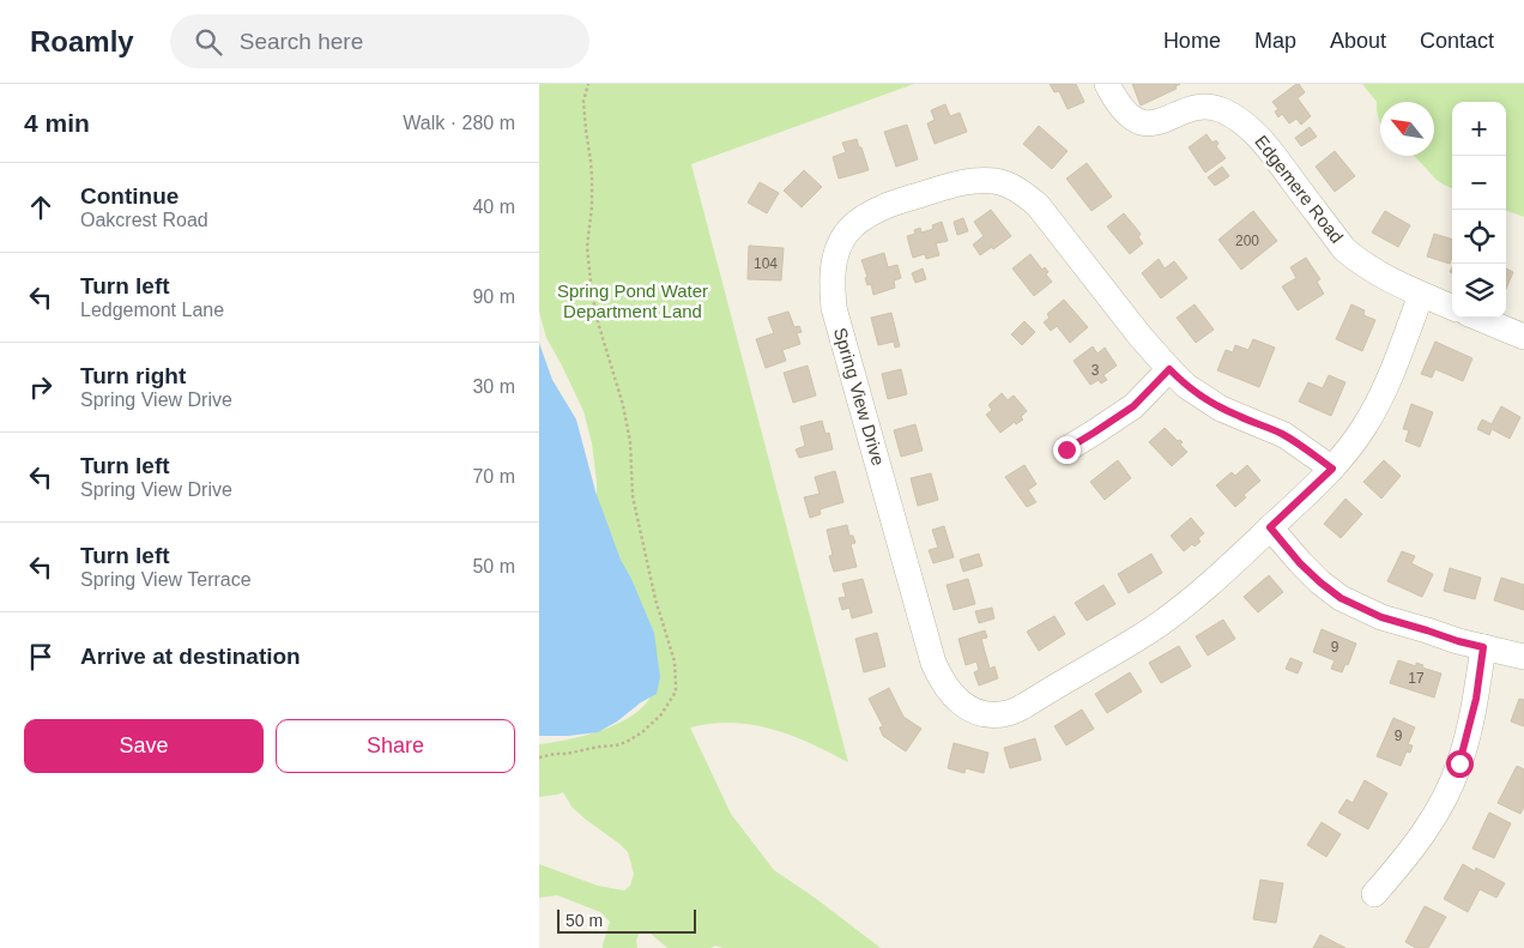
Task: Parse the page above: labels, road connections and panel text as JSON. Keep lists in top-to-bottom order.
{
  "streets": {
    "street": ["Edgemere Road", "Spring View Drive"]
  },
  "crossings": [
    ["Edgemere Road", "Spring View Drive"]
  ],
  "parks": ["Spring Pond Water Department Land"],
  "house_numbers": [
    "200",
    "104",
    "3",
    "9",
    "17",
    "9"
  ],
  "scale_bar": "50 m",
  "north": "top left",
  "page": {
    "header": "Roamly",
    "search": "Search here",
    "nav": [
      "Home",
      "Map",
      "About",
      "Contact"
    ],
    "heading": ["4 min", "Walk · 280 m"],
    "map_buttons": ["+", "−"],
    "list": [
      ["Continue", "Oakcrest Road", "40 m"],
      ["Turn left", "Ledgemont Lane", "90 m"],
      ["Turn right", "Spring View Drive", "30 m"],
      ["Turn left", "Spring View Drive", "70 m"],
      ["Turn left", "Spring View Terrace", "50 m"],
      "Arrive at destination"
    ],
    "buttons": ["Save", "Share"],
    "scale": "50 m"
  }
}
